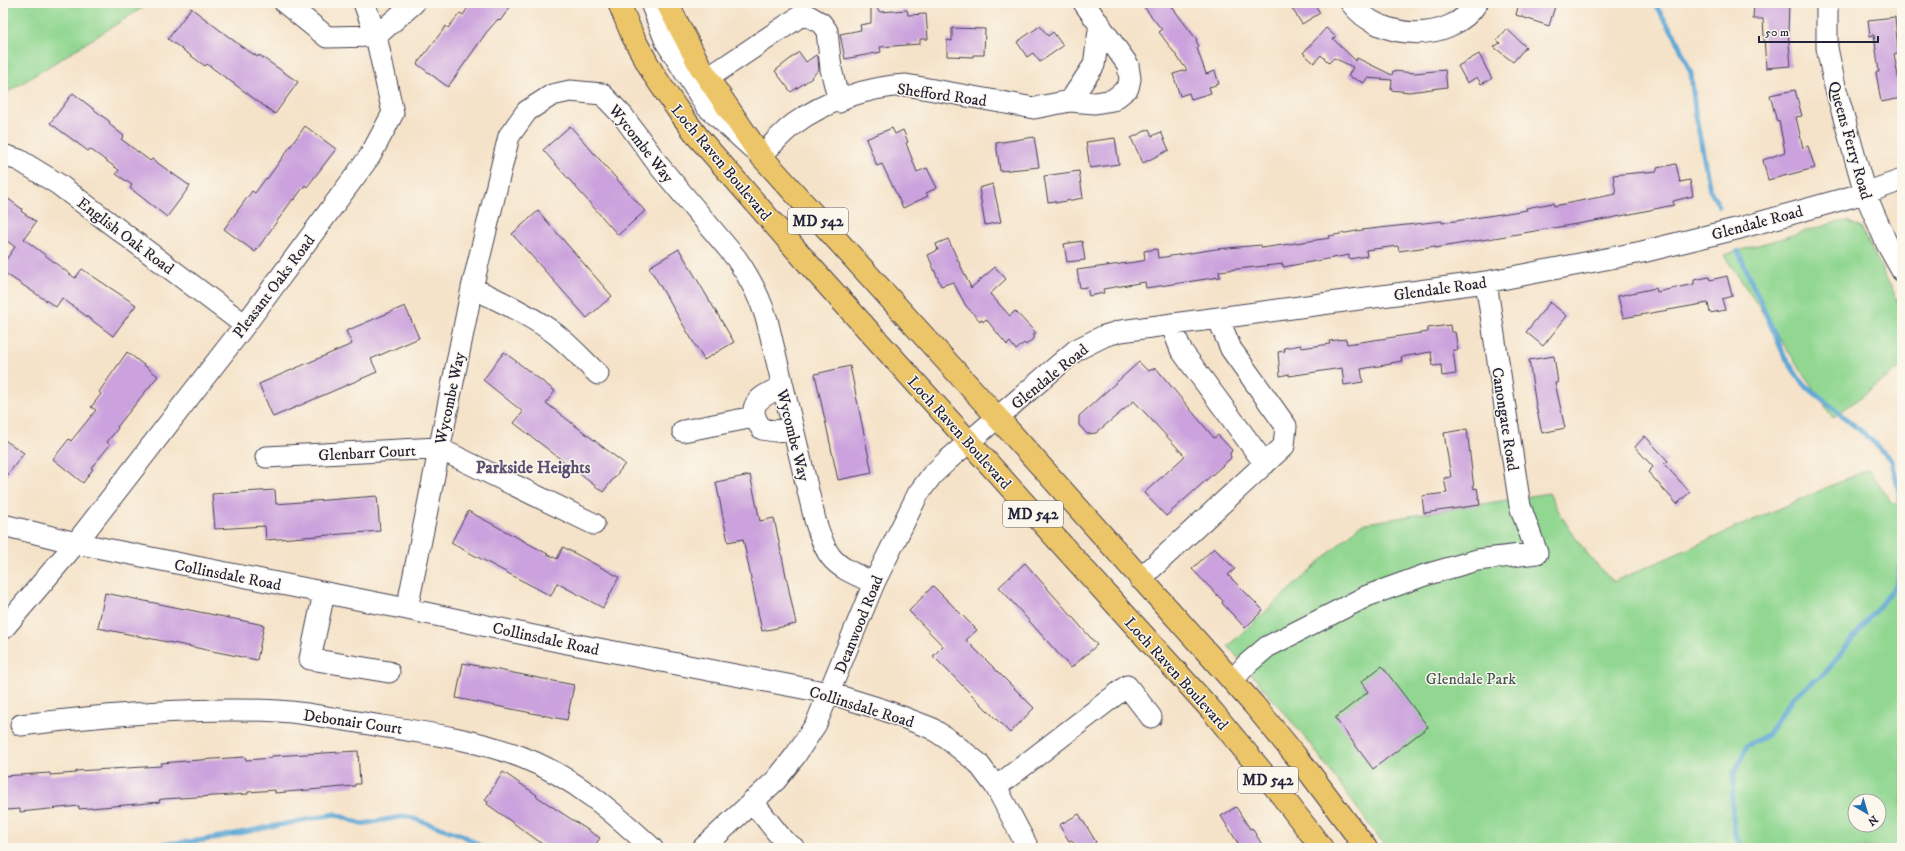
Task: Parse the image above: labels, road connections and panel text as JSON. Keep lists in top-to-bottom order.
{
  "streets": {
    "main road": ["Loch Raven Boulevard", "MD 542"],
    "street": [
      "Shefford Road",
      "Queens Ferry Road",
      "Wycombe Way",
      "Glendale Road",
      "English Oak Road",
      "Pleasant Oaks Road",
      "Canongate Road",
      "Glenbarr Court",
      "Collinsdale Road",
      "Deanwood Road",
      "Debonair Court"
    ]
  },
  "crossings": [
    ["Shefford Road", "Loch Raven Boulevard"],
    ["Queens Ferry Road", "Glendale Road"],
    ["Wycombe Way", "Glenbarr Court"],
    ["Wycombe Way", "Collinsdale Road"],
    ["Wycombe Way", "Deanwood Road"],
    ["Loch Raven Boulevard", "Glendale Road"],
    ["Loch Raven Boulevard", "Canongate Road"],
    ["Loch Raven Boulevard", "Deanwood Road"],
    ["Glendale Road", "Canongate Road"],
    ["Glendale Road", "Deanwood Road"],
    ["English Oak Road", "Pleasant Oaks Road"],
    ["Pleasant Oaks Road", "Collinsdale Road"],
    ["Collinsdale Road", "Deanwood Road"]
  ],
  "districts": ["Parkside Heights"],
  "parks": ["Glendale Park"],
  "scale_bar": "50 m",
  "north": "bottom right"
}
